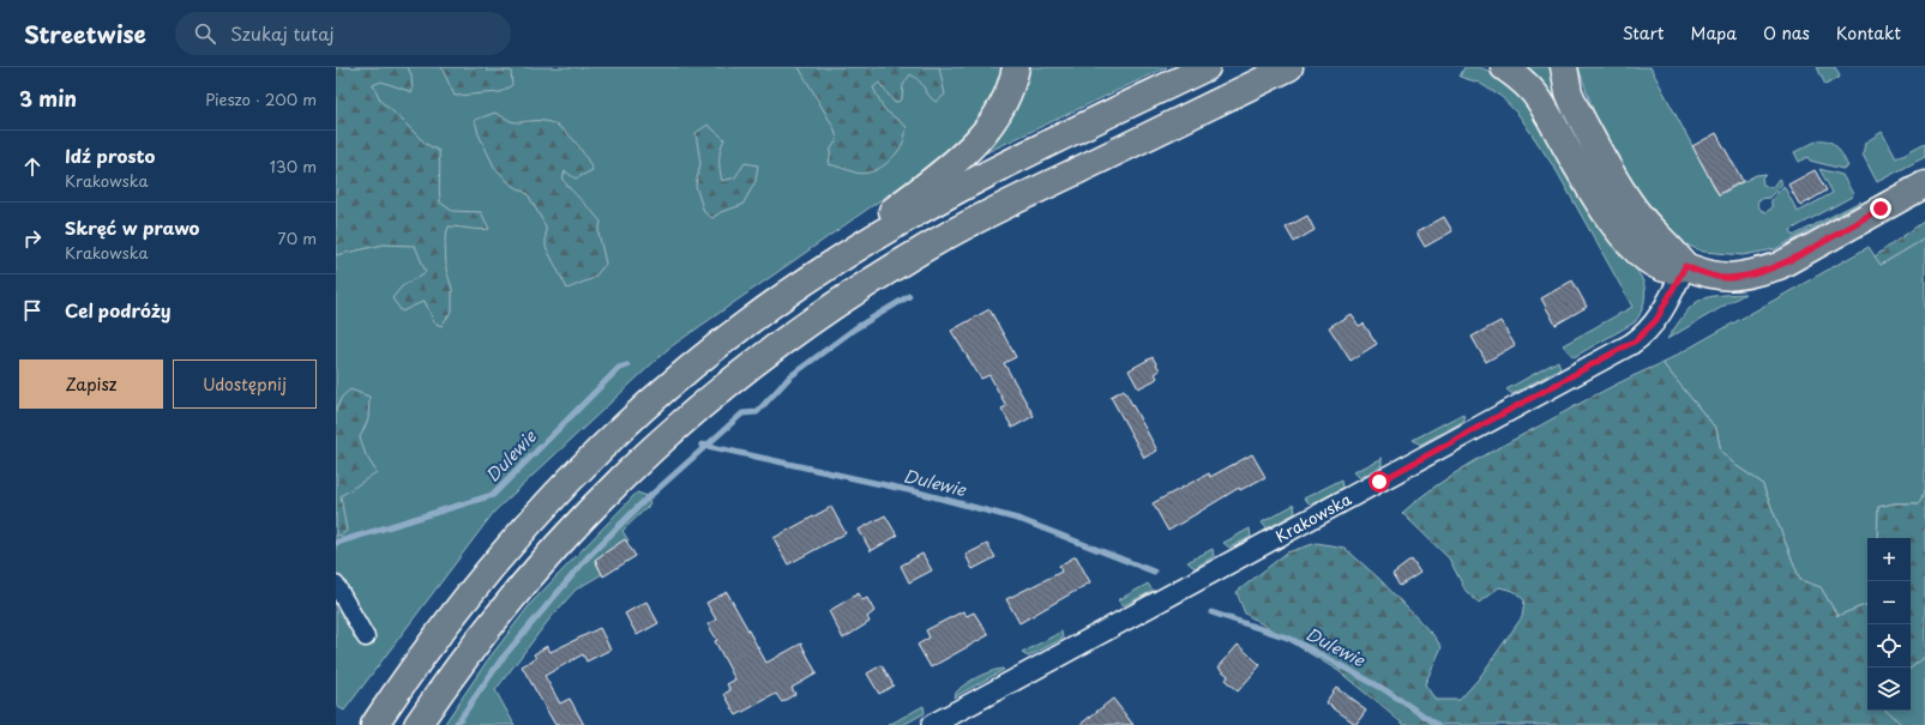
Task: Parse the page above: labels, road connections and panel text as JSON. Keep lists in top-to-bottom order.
{
  "streets": {
    "street": ["Krakowska"]
  },
  "water": ["Dulewie"],
  "page": {
    "header": "Streetwise",
    "search": "Szukaj tutaj",
    "nav": [
      "Start",
      "Mapa",
      "O nas",
      "Kontakt"
    ],
    "heading": ["3 min", "Pieszo · 200 m"],
    "list": [
      ["Idź prosto", "Krakowska", "130 m"],
      ["Skręć w prawo", "Krakowska", "70 m"],
      "Cel podróży"
    ],
    "buttons": ["Zapisz", "Udostępnij"],
    "map_buttons": ["+", "−"]
  }
}
